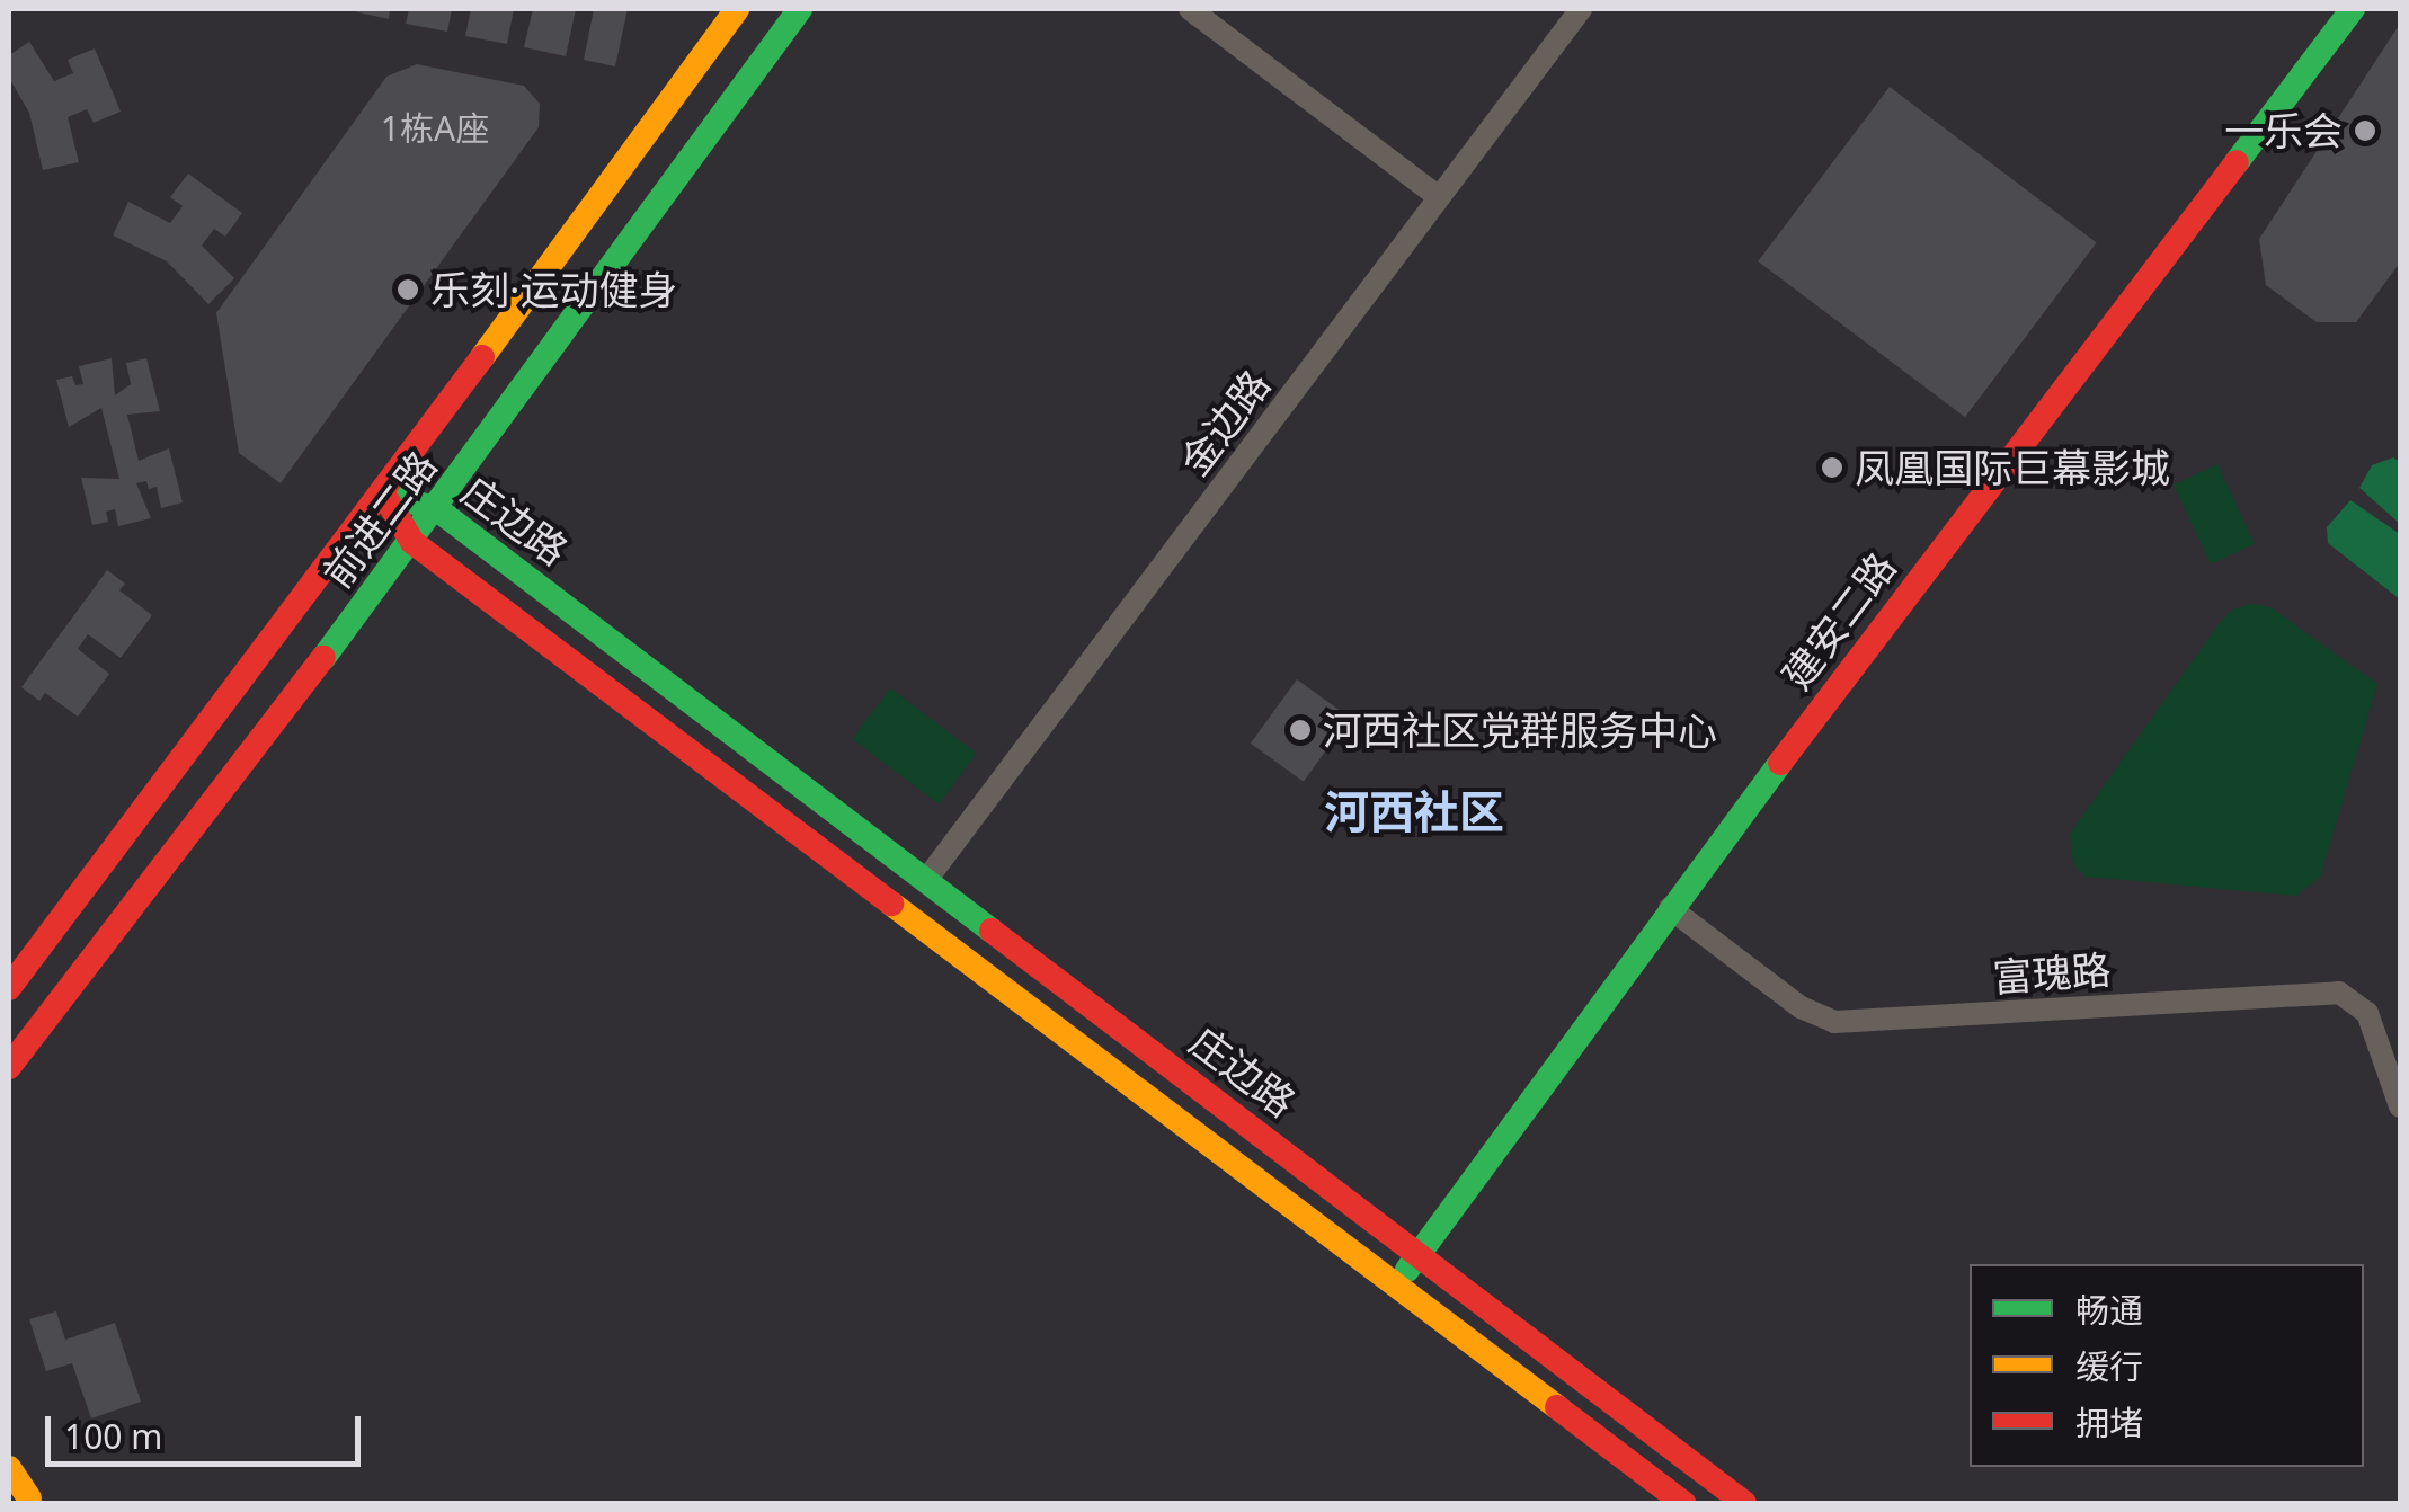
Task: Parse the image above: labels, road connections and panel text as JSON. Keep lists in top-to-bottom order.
{
  "streets": {
    "main road": ["前进二路", "庄边路", "建安二路"],
    "street": ["金边路", "富瑰路"]
  },
  "crossings": [
    ["金边路", "庄边路"],
    ["前进二路", "庄边路"],
    ["庄边路", "建安二路"],
    ["建安二路", "富瑰路"]
  ],
  "districts": ["河西社区"],
  "places": [
    "一乐会",
    "乐刻·运动健身",
    "凤凰国际巨幕影城",
    "河西社区党群服务中心"
  ],
  "house_numbers": ["1栋A座"],
  "legend": ["畅通", "缓行", "拥堵"],
  "scale_bar": "100 m"
}
